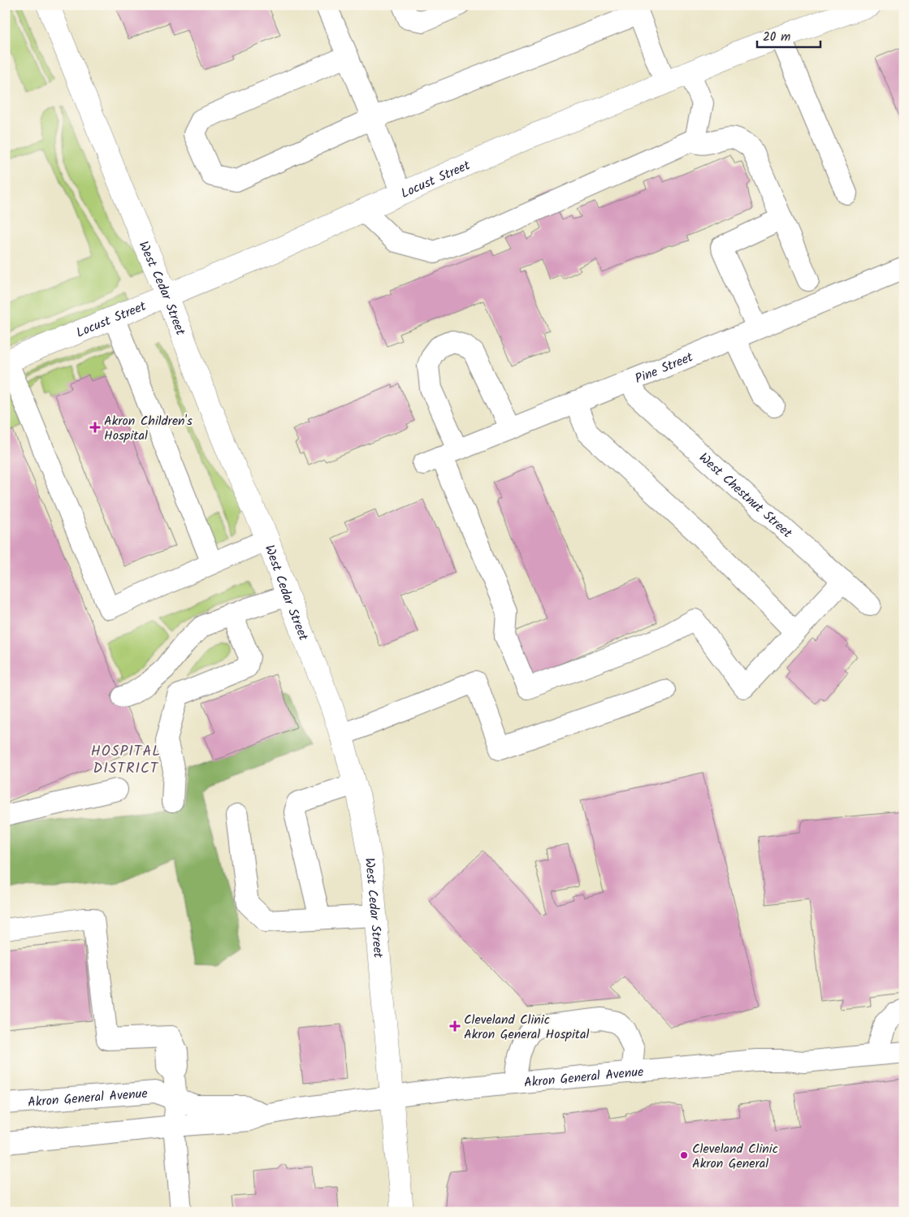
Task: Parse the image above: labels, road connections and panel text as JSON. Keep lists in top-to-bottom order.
{
  "streets": {
    "main road": ["Locust Street", "West Cedar Street"],
    "street": ["Pine Street", "West Chestnut Street", "Akron General Avenue"]
  },
  "crossings": [
    ["Locust Street", "West Cedar Street"],
    ["West Cedar Street", "Akron General Avenue"],
    ["Pine Street", "West Chestnut Street"]
  ],
  "districts": ["HOSPITAL DISTRICT"],
  "places": {
    "health": ["Akron Children's Hospital", "Cleveland Clinic Akron General Hospital"],
    "other": ["Cleveland Clinic Akron General"]
  },
  "scale_bar": "20 m"
}
